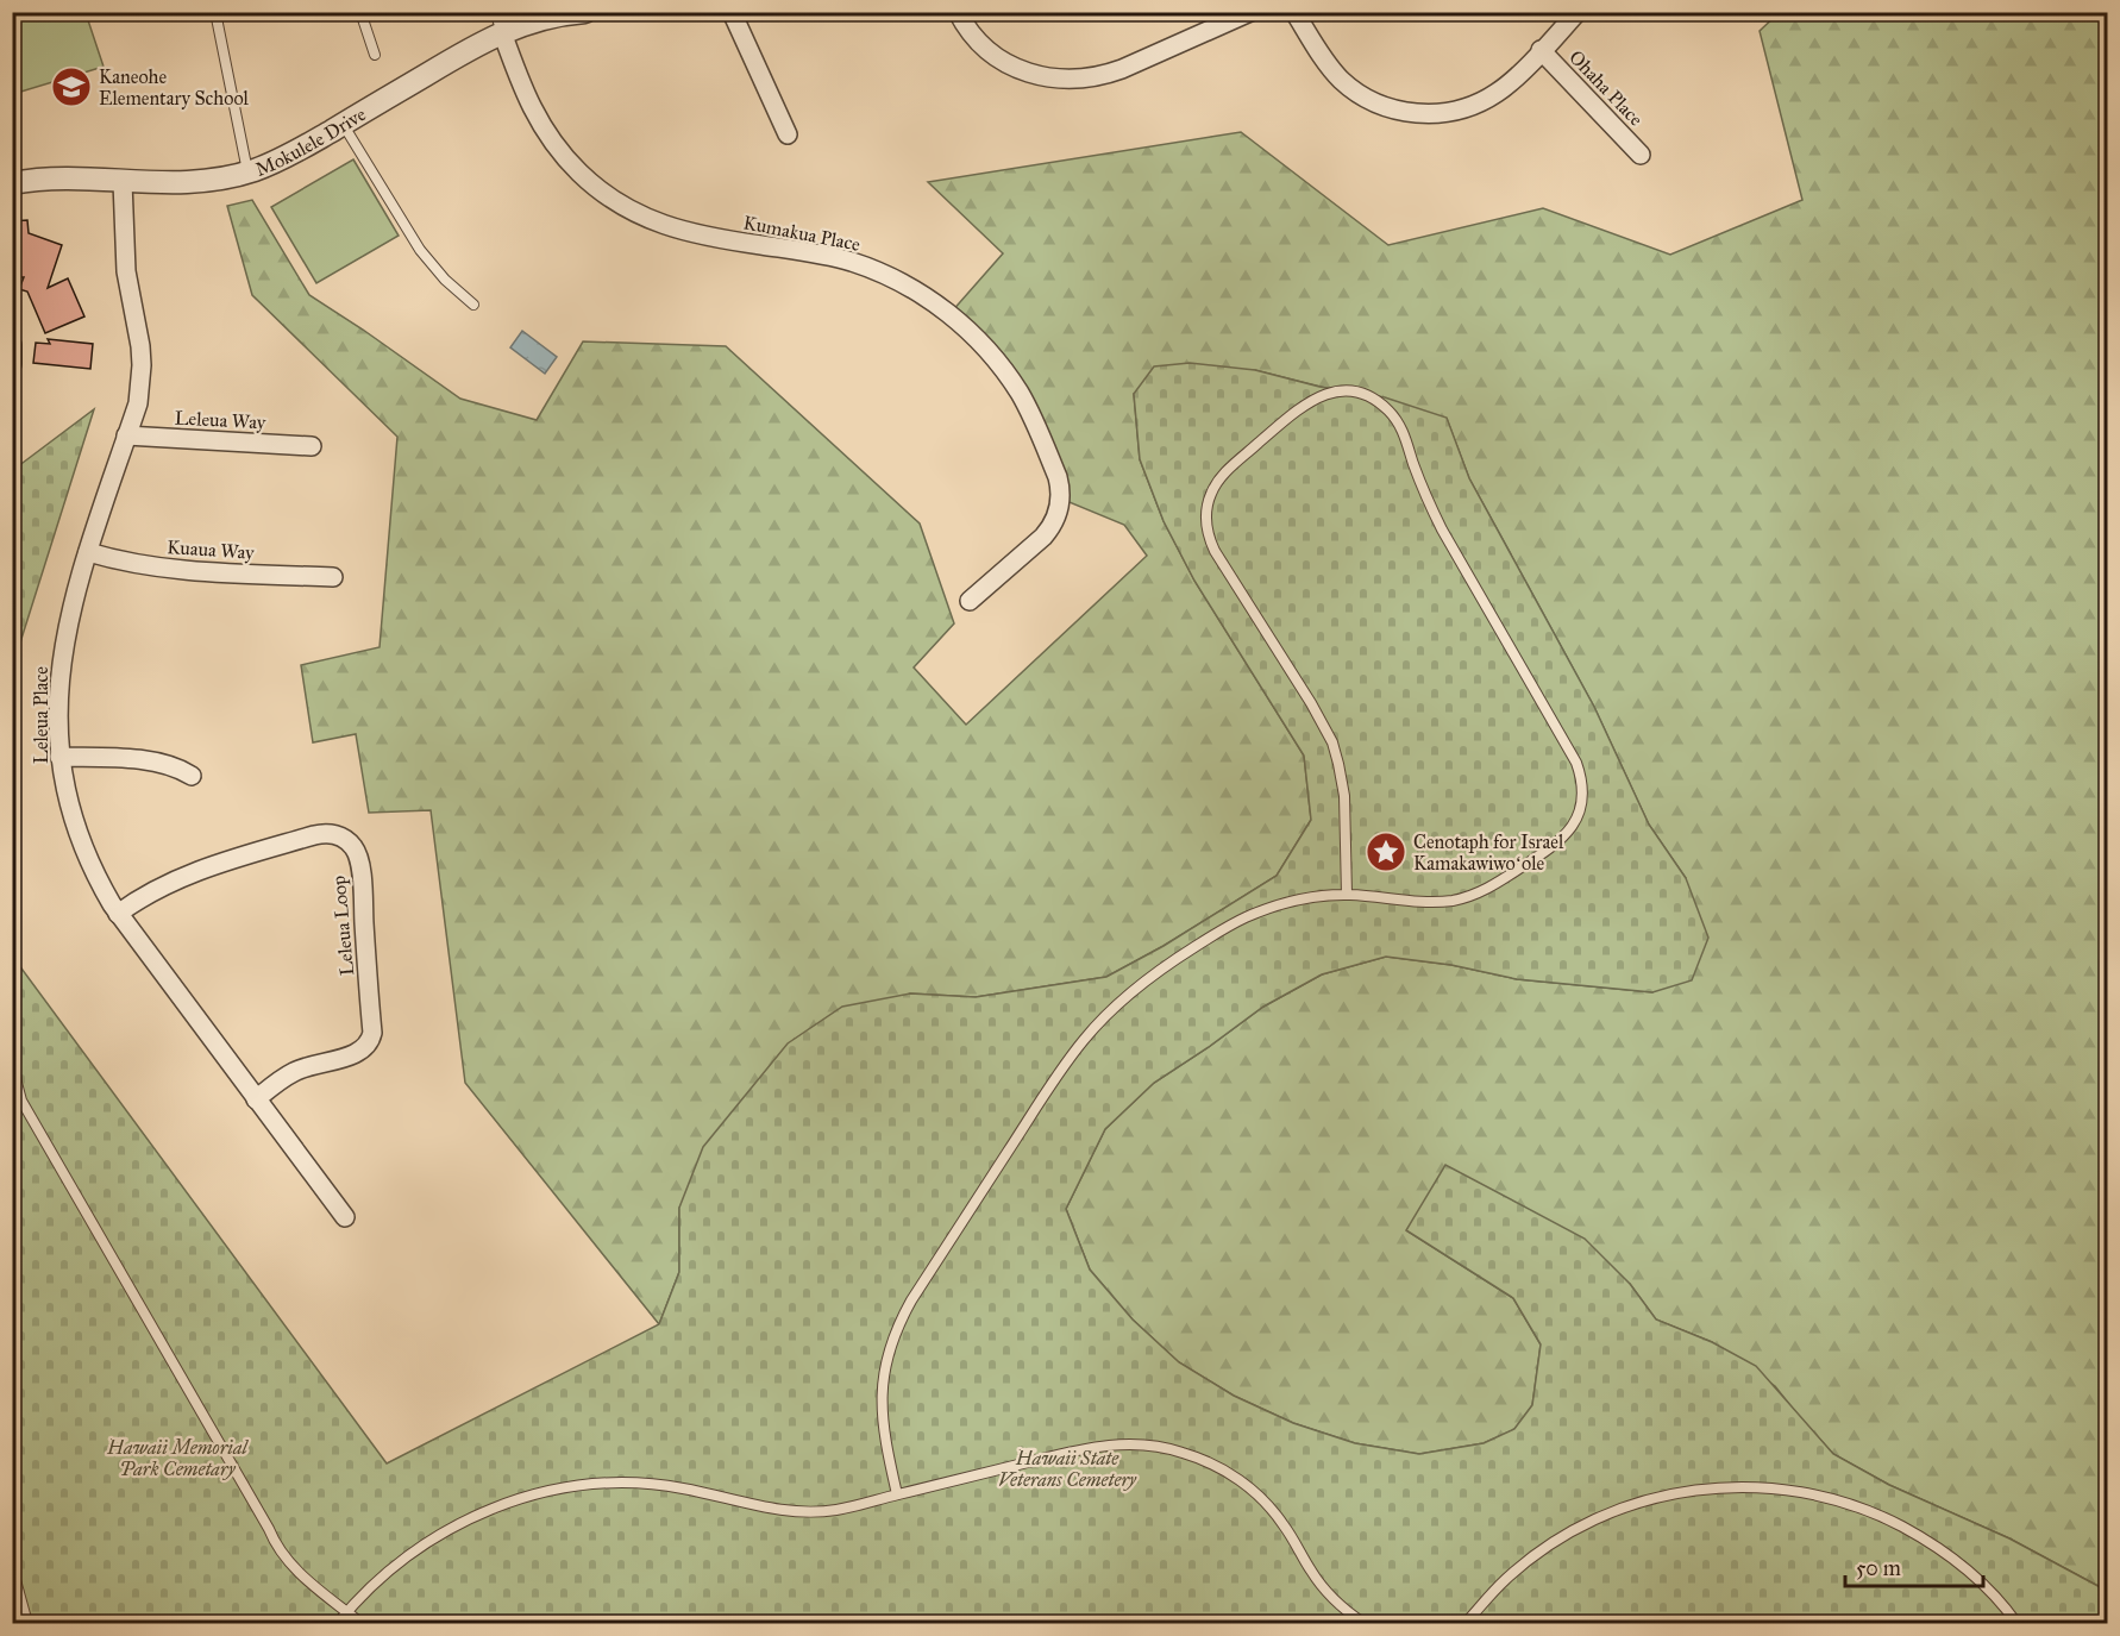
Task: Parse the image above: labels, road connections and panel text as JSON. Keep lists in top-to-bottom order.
{
  "streets": {
    "street": [
      "Ohaha Place",
      "Mokulele Drive",
      "Kumakua Place",
      "Leleua Way",
      "Kuaua Way",
      "Leleua Place",
      "Leleua Loop"
    ]
  },
  "crossings": [
    ["Mokulele Drive", "Kumakua Place"],
    ["Mokulele Drive", "Leleua Place"],
    ["Leleua Way", "Leleua Place"],
    ["Kuaua Way", "Leleua Place"],
    ["Leleua Place", "Leleua Loop"]
  ],
  "parks": ["Hawaii Memorial Park Cemetary", "Hawaii State Veterans Cemetery"],
  "places": {
    "school or university": ["Kaneohe Elementary School"],
    "place": ["Cenotaph for Israel Kamakawiwoʻole"]
  },
  "scale_bar": "50 m"
}
